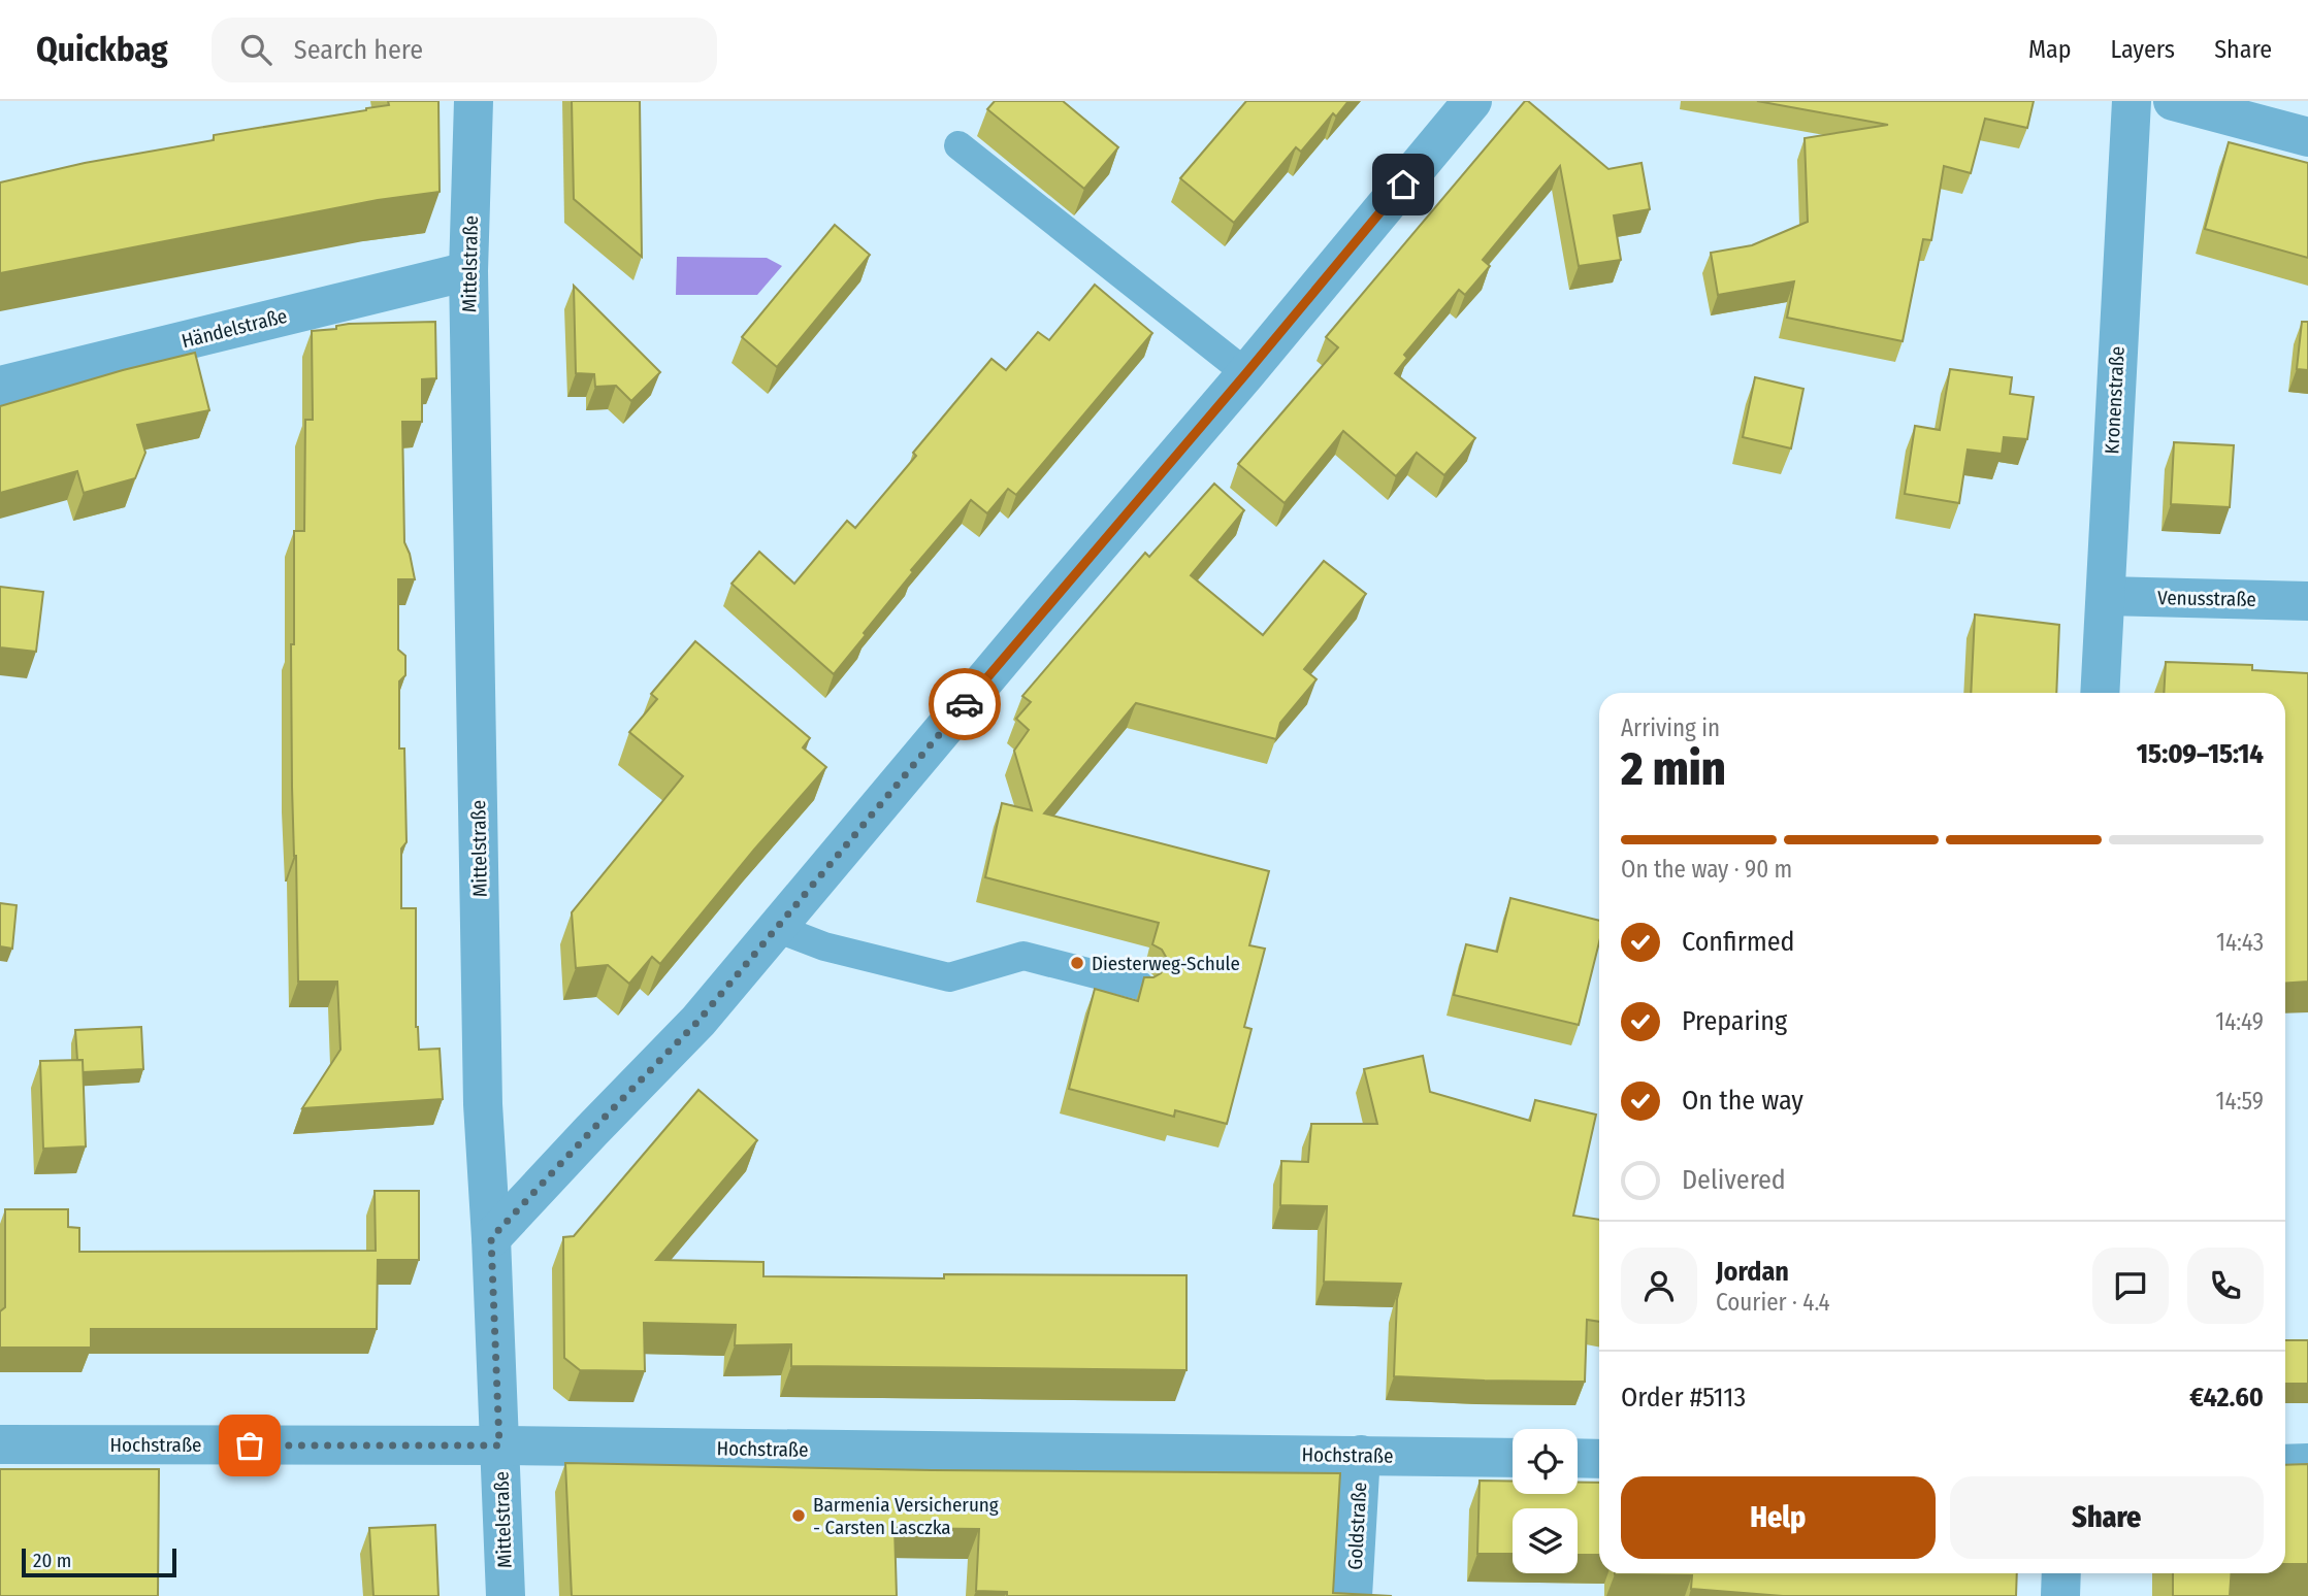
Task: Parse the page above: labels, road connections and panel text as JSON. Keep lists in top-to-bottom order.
{
  "streets": {
    "street": [
      "Mittelstraße",
      "Händelstraße",
      "Kronenstraße",
      "Venusstraße",
      "Hochstraße",
      "Goldstraße"
    ]
  },
  "crossings": [
    ["Mittelstraße", "Händelstraße"],
    ["Mittelstraße", "Hochstraße"],
    ["Kronenstraße", "Venusstraße"],
    ["Hochstraße", "Goldstraße"]
  ],
  "places": ["Diesterweg-Schule", "Barmenia Versicherung - Carsten Lasczka"],
  "scale_bar": "20 m",
  "page": {
    "header": "Quickbag",
    "search": "Search here",
    "nav": ["Map", "Layers", "Share"],
    "heading": ["2 min", "Arriving in", "15:09–15:14"],
    "panel": [
      "Jordan",
      "Courier · 4.4",
      "Order #5113",
      "€42.60"
    ],
    "bar": "On the way · 90 m",
    "list": [
      ["Confirmed", "14:43"],
      ["Preparing", "14:49"],
      ["On the way", "14:59"],
      "Delivered"
    ],
    "buttons": ["Help", "Share"],
    "scale": "20 m"
  }
}
